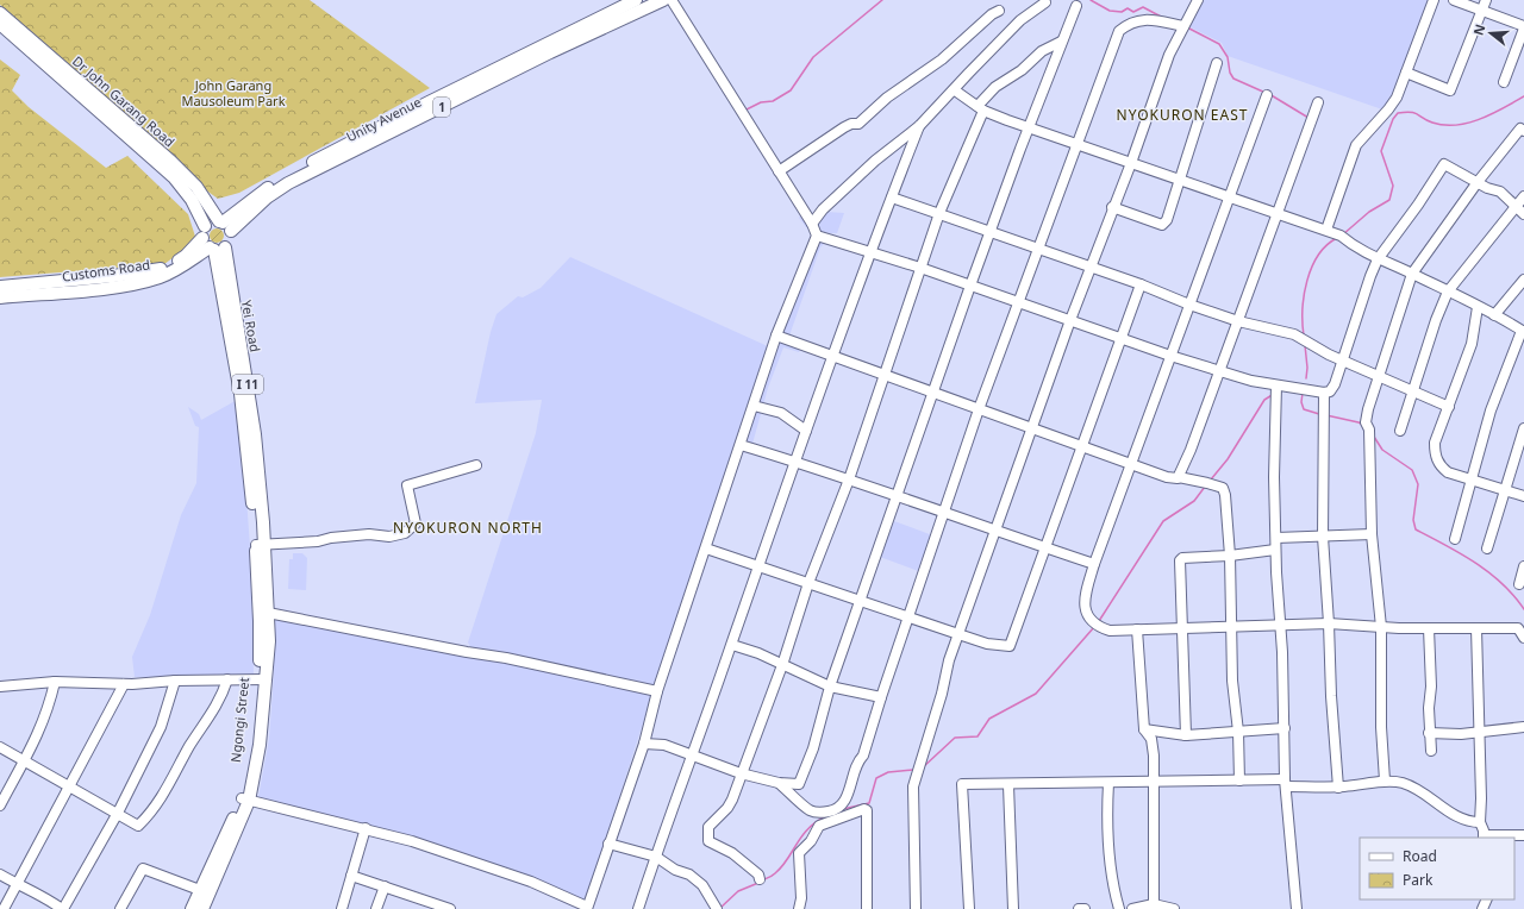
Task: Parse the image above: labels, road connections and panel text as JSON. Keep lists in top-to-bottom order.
{
  "streets": {
    "main road": [
      "Dr John Garang Road",
      "1",
      "Unity Avenue",
      "Customs Road",
      "Yei Road",
      "I 11",
      "Ngongi Street"
    ]
  },
  "crossings": [
    ["Dr John Garang Road", "1"],
    ["Dr John Garang Road", "Unity Avenue"],
    ["1", "Unity Avenue"],
    ["1", "Customs Road"],
    ["1", "Yei Road"],
    ["Customs Road", "Yei Road"],
    ["Yei Road", "Ngongi Street"]
  ],
  "districts": ["NYOKURON EAST", "NYOKURON NORTH"],
  "parks": ["John Garang Mausoleum Park"],
  "legend": ["Road", "Park"],
  "north": "left"
}
